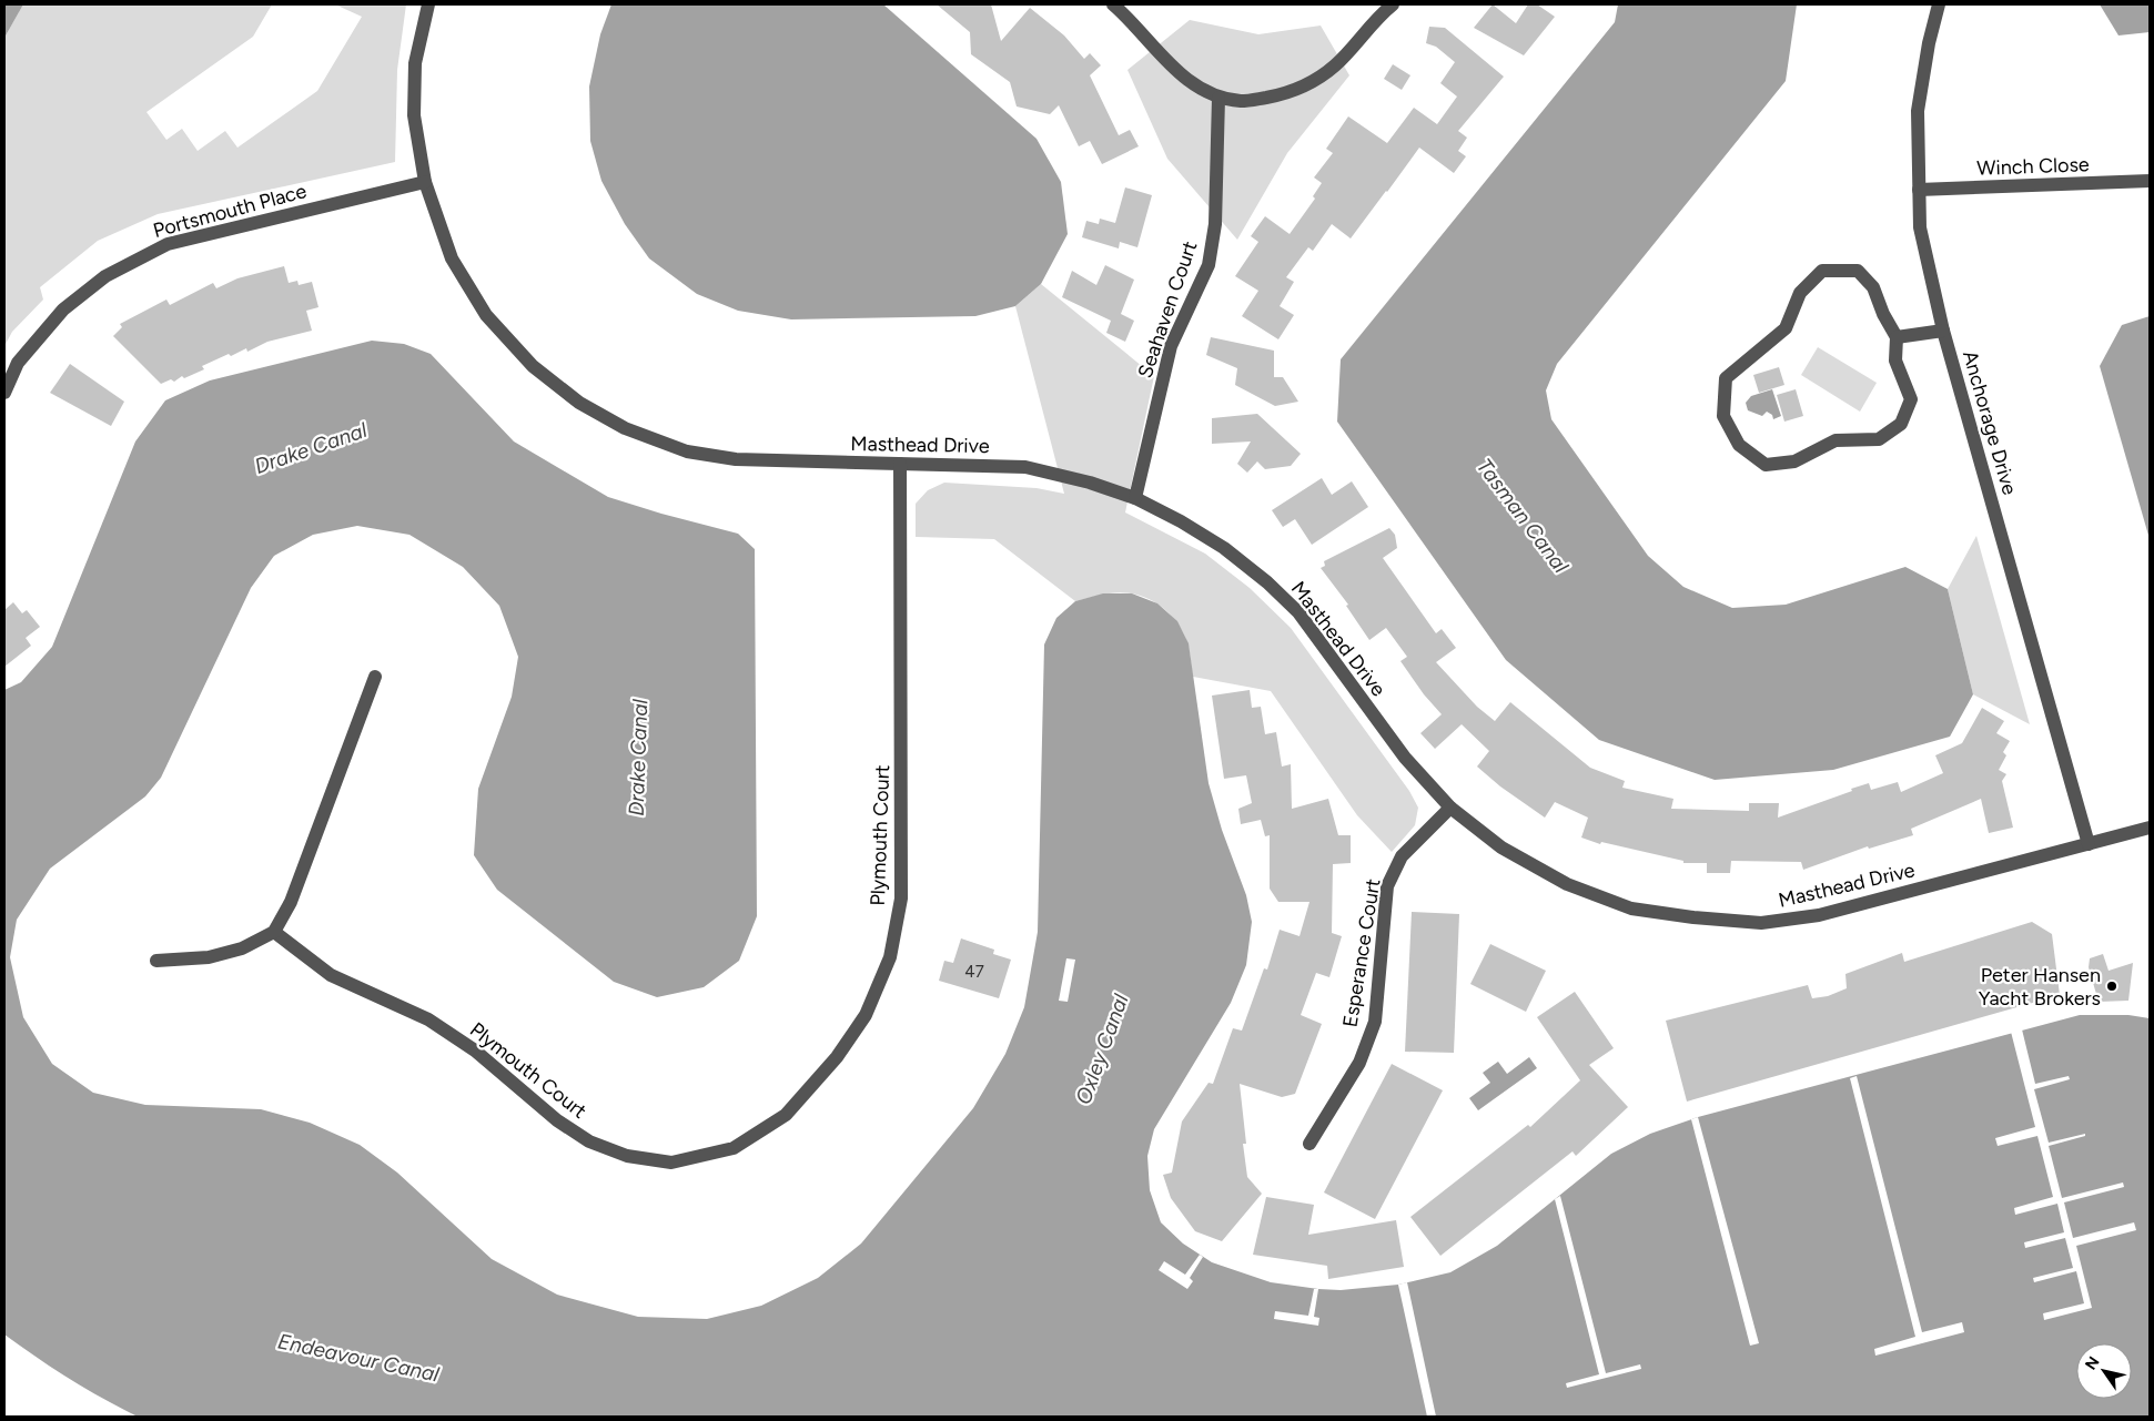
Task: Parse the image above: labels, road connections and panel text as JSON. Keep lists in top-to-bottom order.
{
  "streets": {
    "street": [
      "Winch Close",
      "Portsmouth Place",
      "Seahaven Court",
      "Anchorage Drive",
      "Masthead Drive",
      "Plymouth Court",
      "Esperance Court"
    ]
  },
  "crossings": [
    ["Winch Close", "Anchorage Drive"],
    ["Portsmouth Place", "Masthead Drive"],
    ["Seahaven Court", "Masthead Drive"],
    ["Anchorage Drive", "Masthead Drive"],
    ["Masthead Drive", "Plymouth Court"],
    ["Masthead Drive", "Esperance Court"]
  ],
  "water": [
    "Drake Canal",
    "Tasman Canal",
    "Oxley Canal",
    "Endeavour Canal"
  ],
  "places": ["Peter Hansen Yacht Brokers"],
  "house_numbers": ["47"],
  "north": "top left"
}
